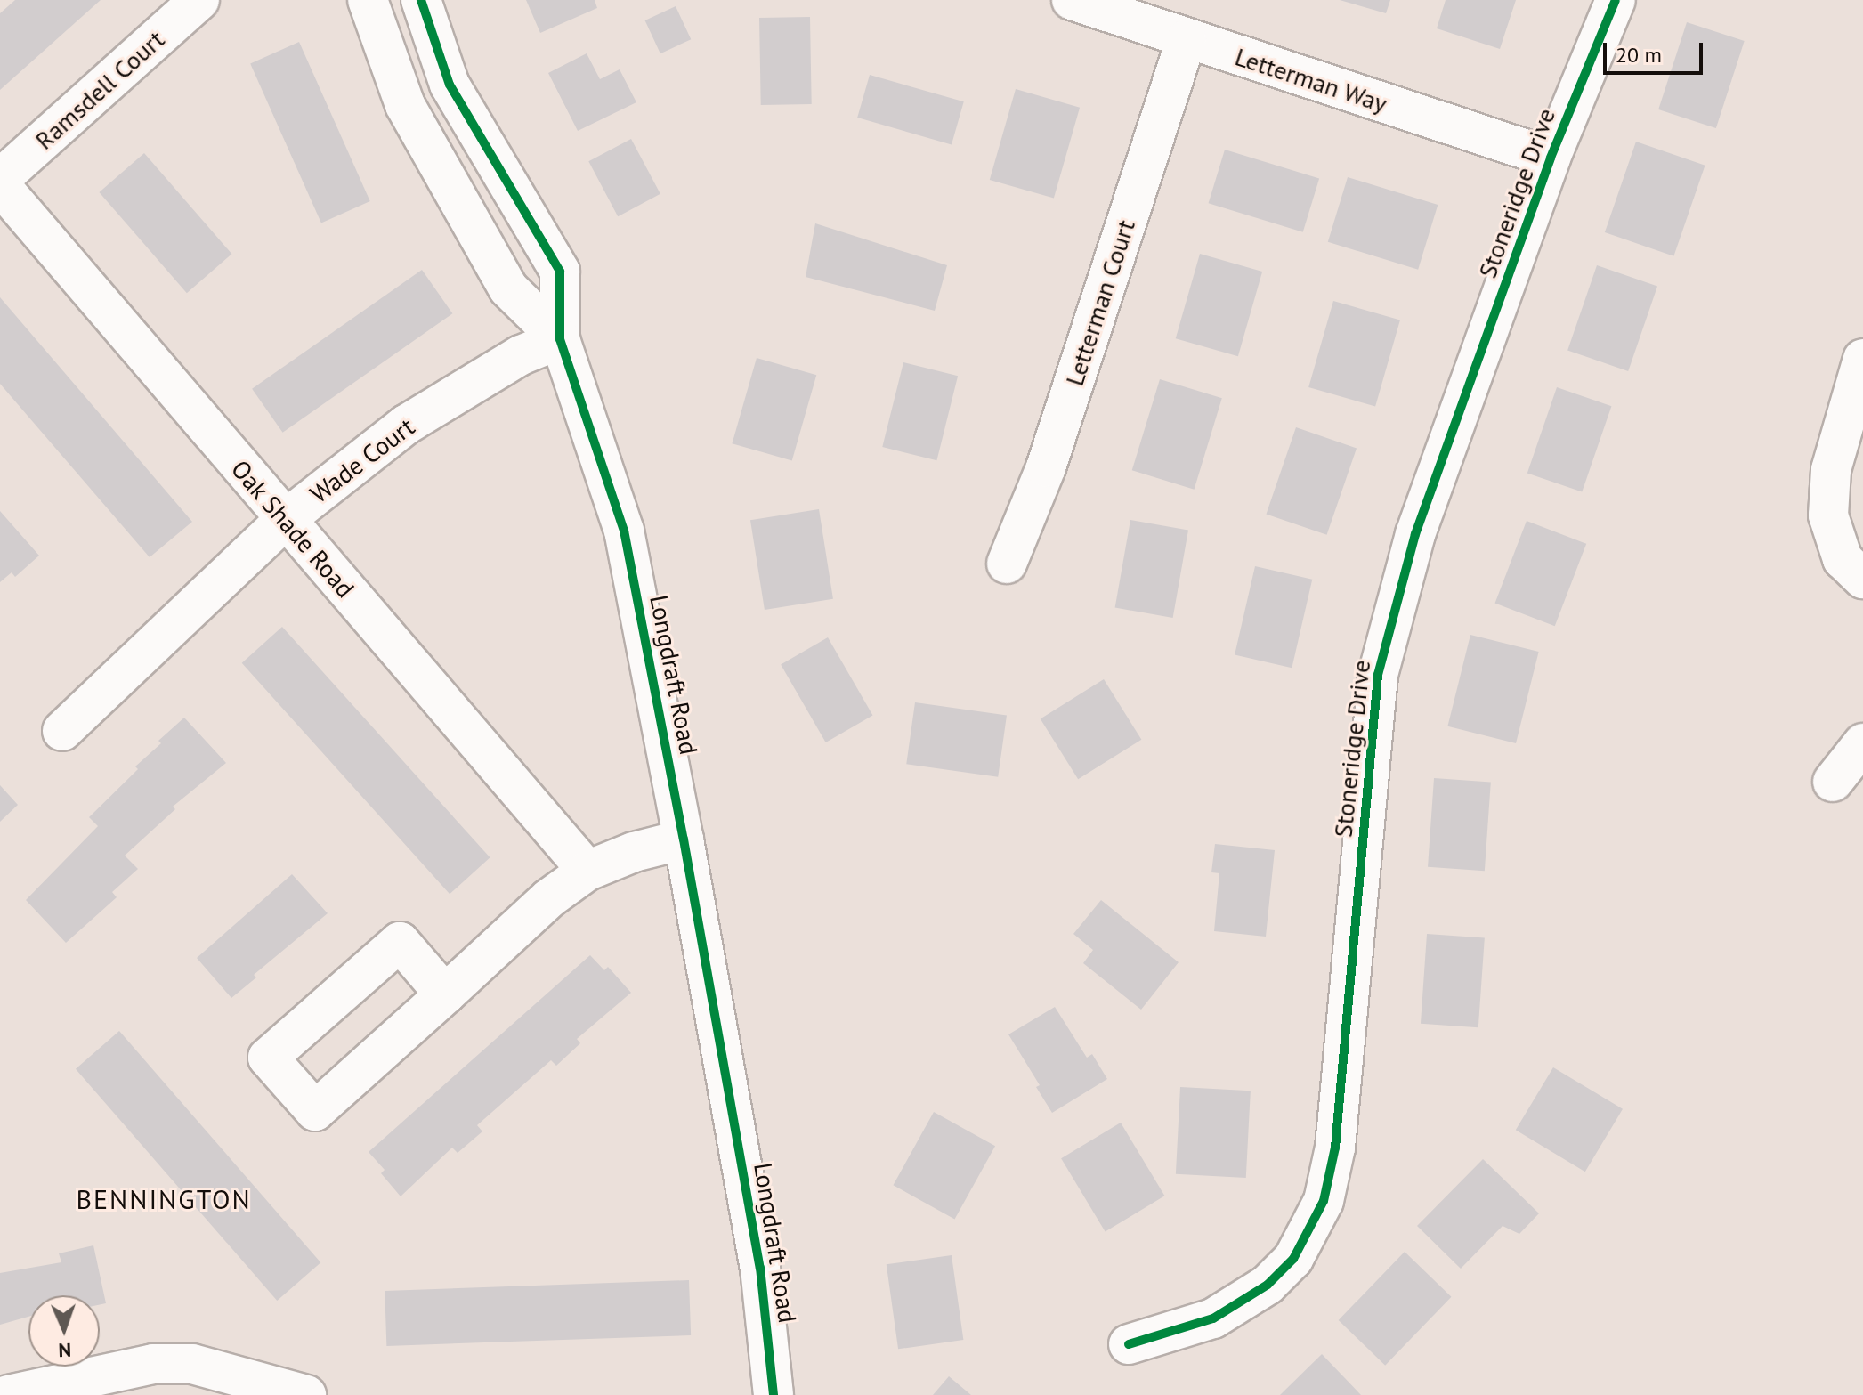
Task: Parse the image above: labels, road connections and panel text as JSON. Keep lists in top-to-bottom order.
{
  "streets": {
    "street": [
      "Letterman Way",
      "Ramsdell Court",
      "Stoneridge Drive",
      "Letterman Court",
      "Wade Court",
      "Oak Shade Road",
      "Longdraft Road"
    ]
  },
  "crossings": [
    ["Letterman Way", "Stoneridge Drive"],
    ["Letterman Way", "Letterman Court"],
    ["Wade Court", "Oak Shade Road"],
    ["Wade Court", "Longdraft Road"]
  ],
  "districts": ["BENNINGTON"],
  "scale_bar": "20 m",
  "north": "bottom"
}
